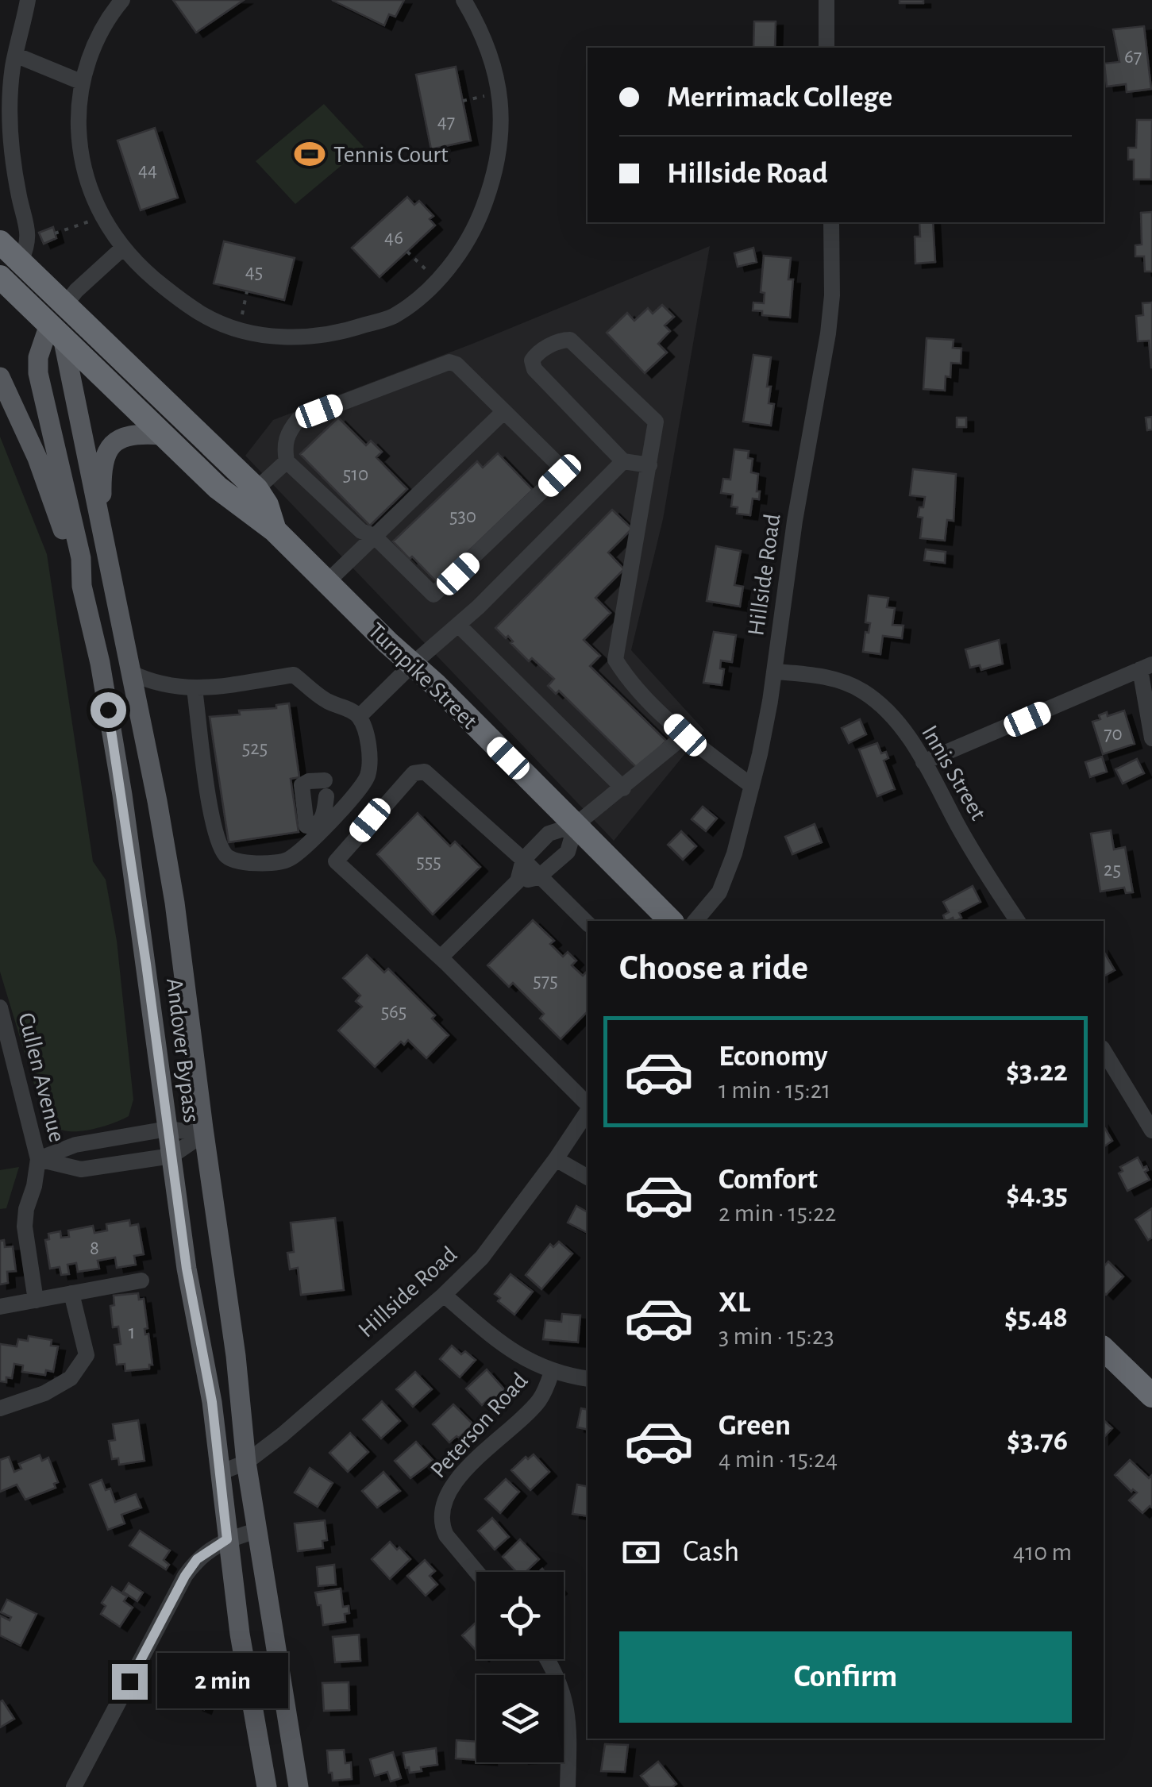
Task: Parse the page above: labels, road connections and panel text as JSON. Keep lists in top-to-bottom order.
{
  "streets": {
    "highway": ["Turnpike Street"],
    "main road": ["Andover Bypass"],
    "street": [
      "Hillside Road",
      "Innis Street",
      "Cullen Avenue",
      "Peterson Road"
    ]
  },
  "crossings": [
    ["Hillside Road", "Innis Street"],
    ["Hillside Road", "Andover Bypass"],
    ["Turnpike Street", "Andover Bypass"]
  ],
  "places": {
    "sports": ["Tennis Court"]
  },
  "house_numbers": [
    "67",
    "47",
    "44",
    "46",
    "45",
    "510",
    "530",
    "70",
    "525",
    "555",
    "25",
    "575",
    "565",
    "8",
    "1"
  ],
  "page": {
    "banner": ["Merrimack College", "Hillside Road"],
    "heading": "Choose a ride",
    "list": [
      {
        "name": "Economy",
        "note": "1 min · 15:21",
        "value": "$3.22"
      },
      {
        "name": "Comfort",
        "note": "2 min · 15:22",
        "value": "$4.35"
      },
      {
        "name": "XL",
        "note": "3 min · 15:23",
        "value": "$5.48"
      },
      {
        "name": "Green",
        "note": "4 min · 15:24",
        "value": "$3.76"
      }
    ],
    "pay": ["Cash", "410 m"],
    "buttons": "Confirm",
    "bubble": "2 min"
  }
}
